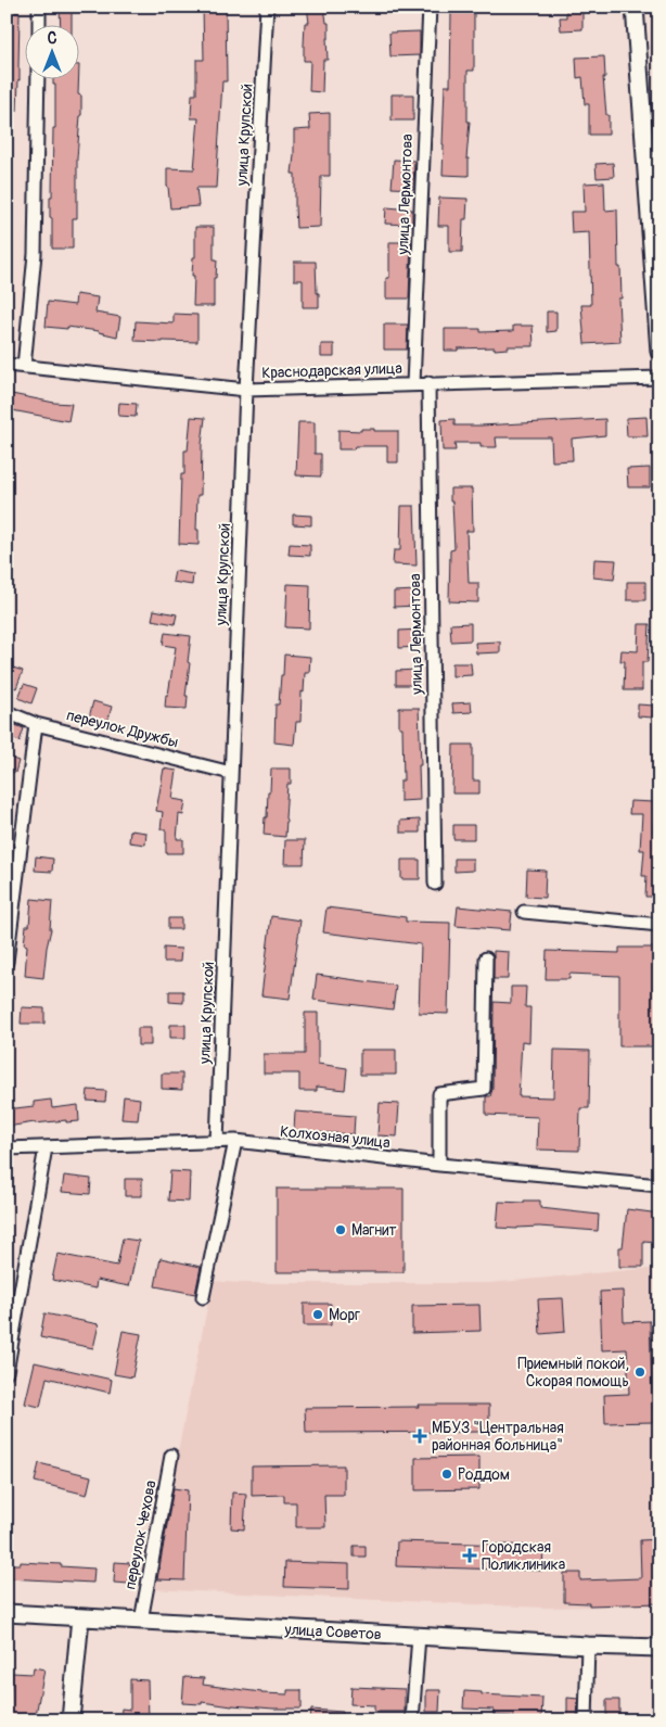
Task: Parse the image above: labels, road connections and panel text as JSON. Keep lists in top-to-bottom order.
{
  "streets": {
    "main road": ["улица Советов"],
    "street": [
      "улица Крупской",
      "улица Лермонтова",
      "Краснодарская улица",
      "переулок Дружбы",
      "Колхозная улица",
      "переулок Чехова"
    ]
  },
  "crossings": [
    ["улица Крупской", "Краснодарская улица"],
    ["улица Крупской", "переулок Дружбы"],
    ["улица Крупской", "Колхозная улица"],
    ["улица Лермонтова", "Краснодарская улица"],
    ["переулок Чехова", "улица Советов"]
  ],
  "places": {
    "other": [
      "Магнит",
      "Морг",
      "Приемный покой, Скорая помощь",
      "Роддом"
    ],
    "health": ["МБУЗ \"Центральная районная больница\"", "Городская Поликлиника"]
  },
  "north": "top"
}
